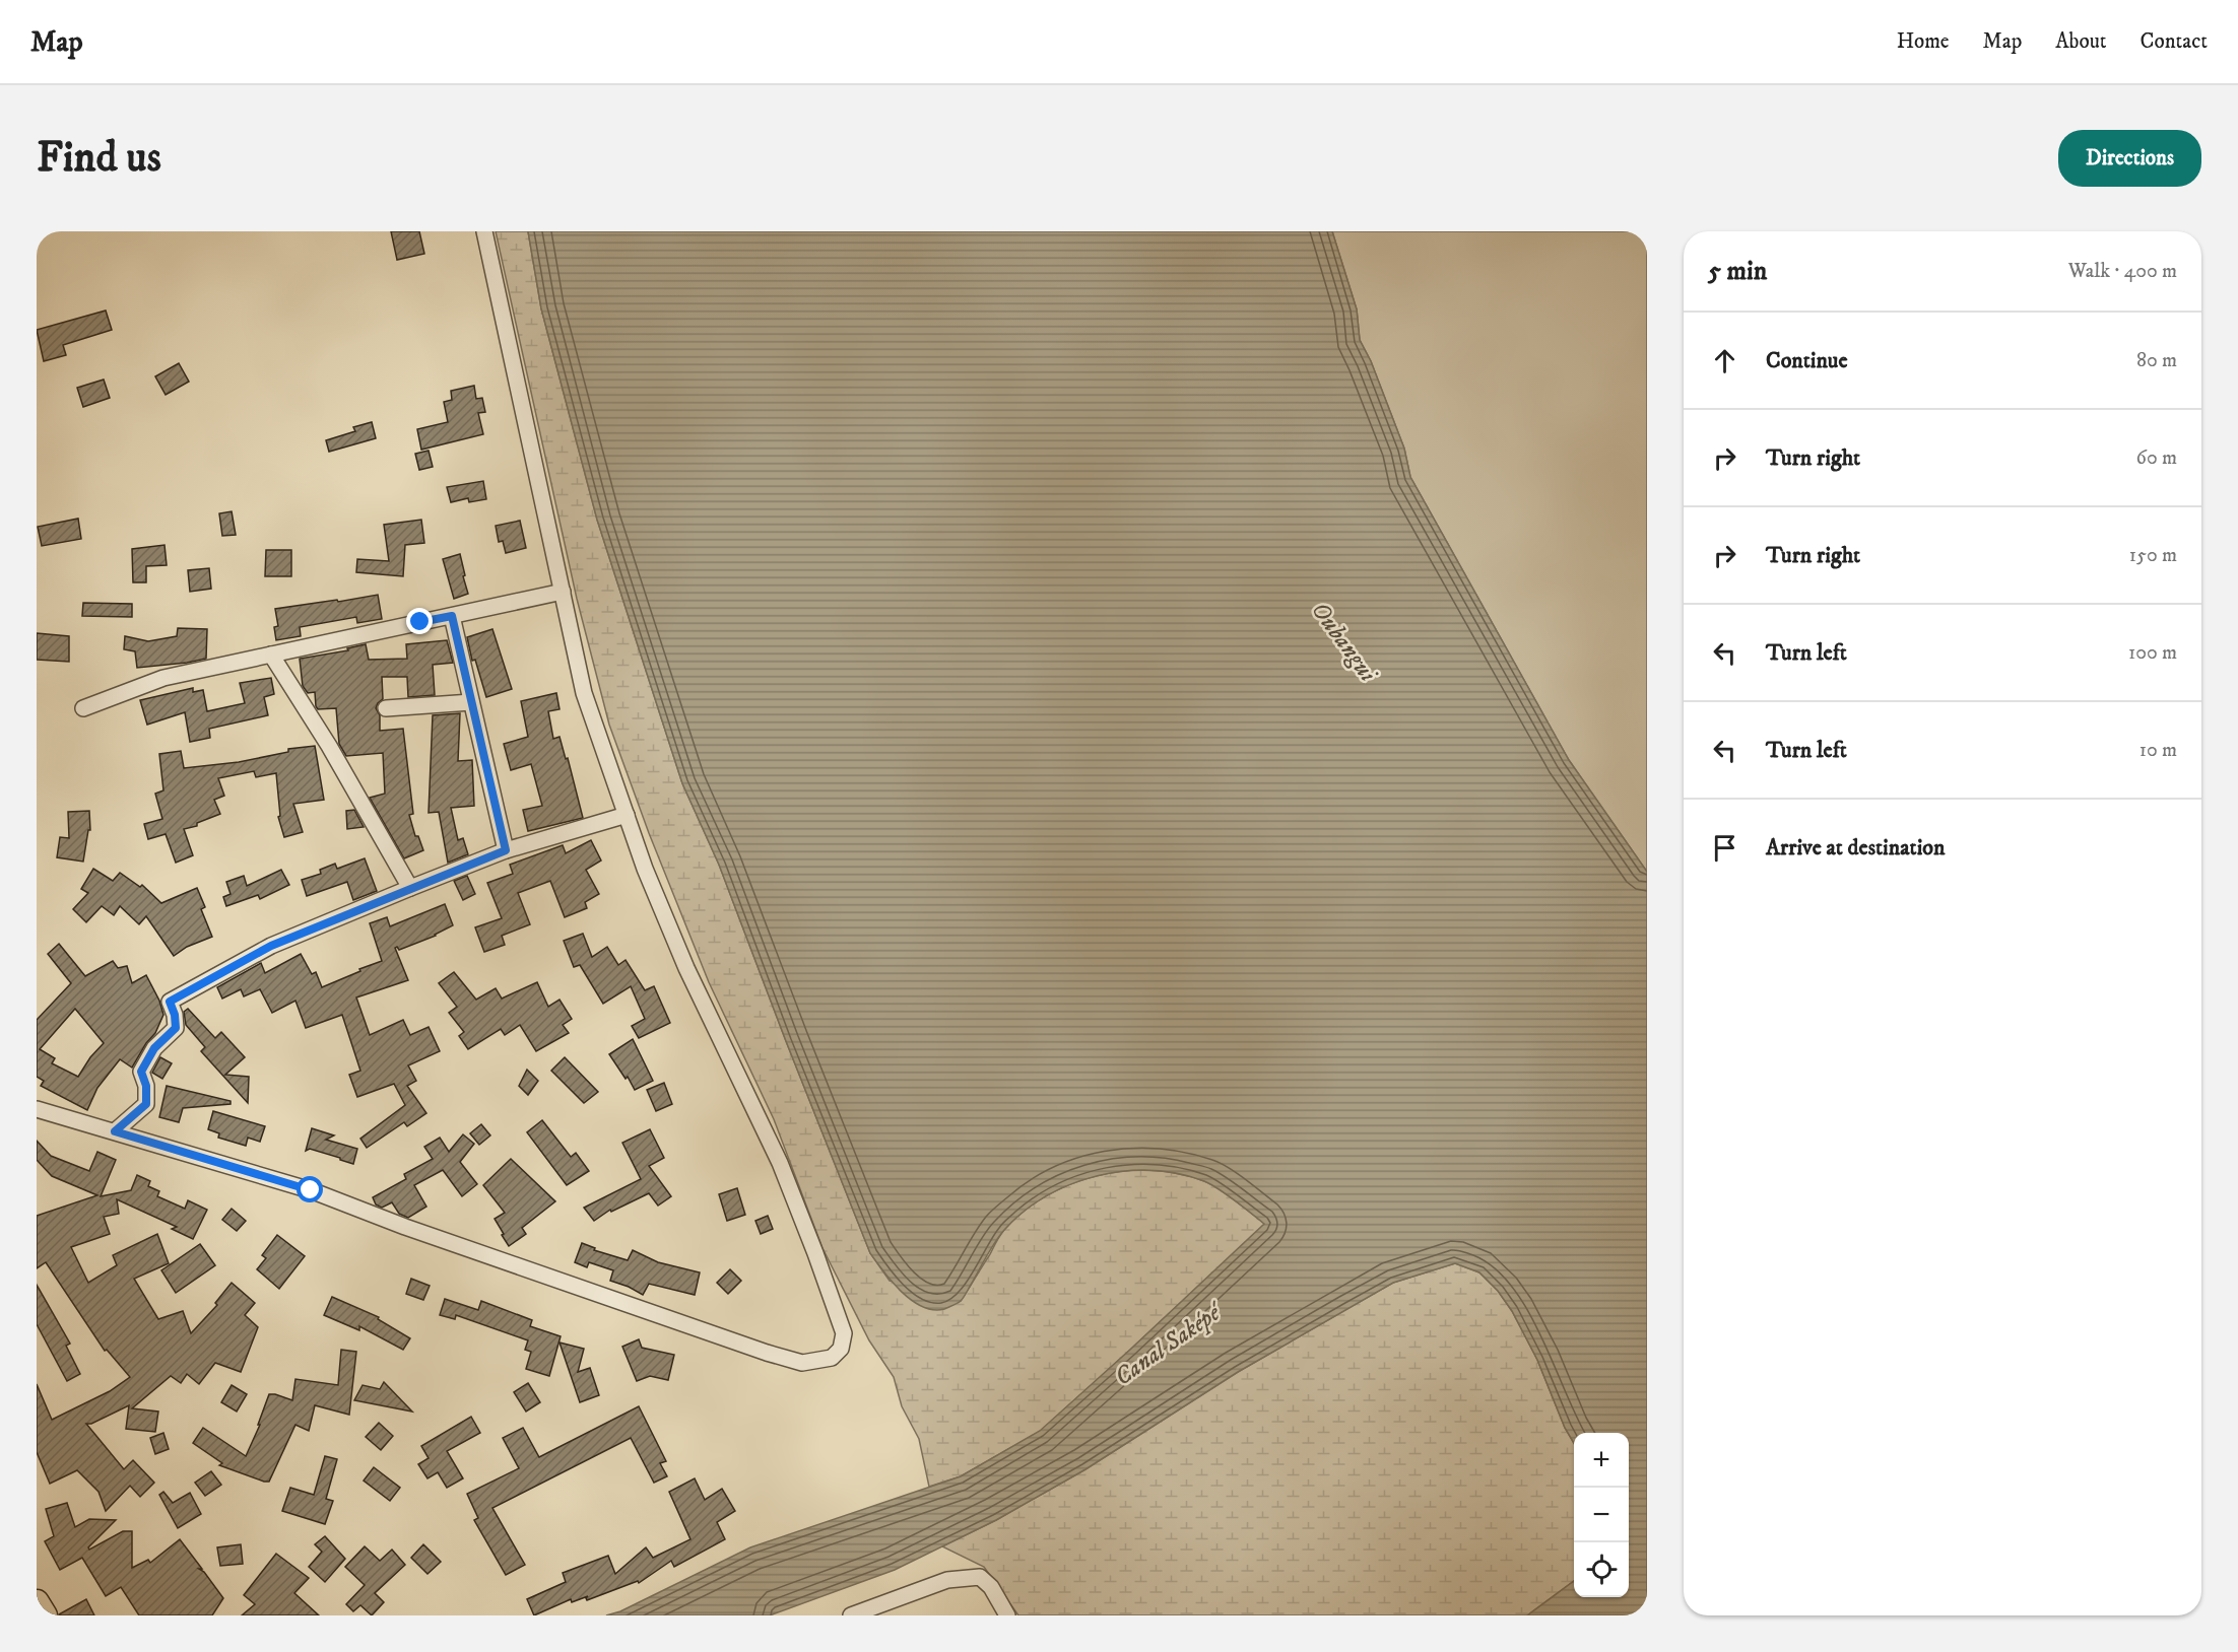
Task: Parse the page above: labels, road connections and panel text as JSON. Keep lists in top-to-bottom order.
{
  "water": ["Oubangui", "Canal Saképé"],
  "page": {
    "header": "Map",
    "nav": [
      "Home",
      "Map",
      "About",
      "Contact"
    ],
    "buttons": "Directions",
    "title": "Find us",
    "heading": ["5 min", "Walk · 400 m"],
    "list": [
      ["Continue", "80 m"],
      ["Turn right", "60 m"],
      ["Turn right", "150 m"],
      ["Turn left", "100 m"],
      ["Turn left", "10 m"],
      "Arrive at destination"
    ],
    "map_buttons": ["+", "−"]
  }
}
